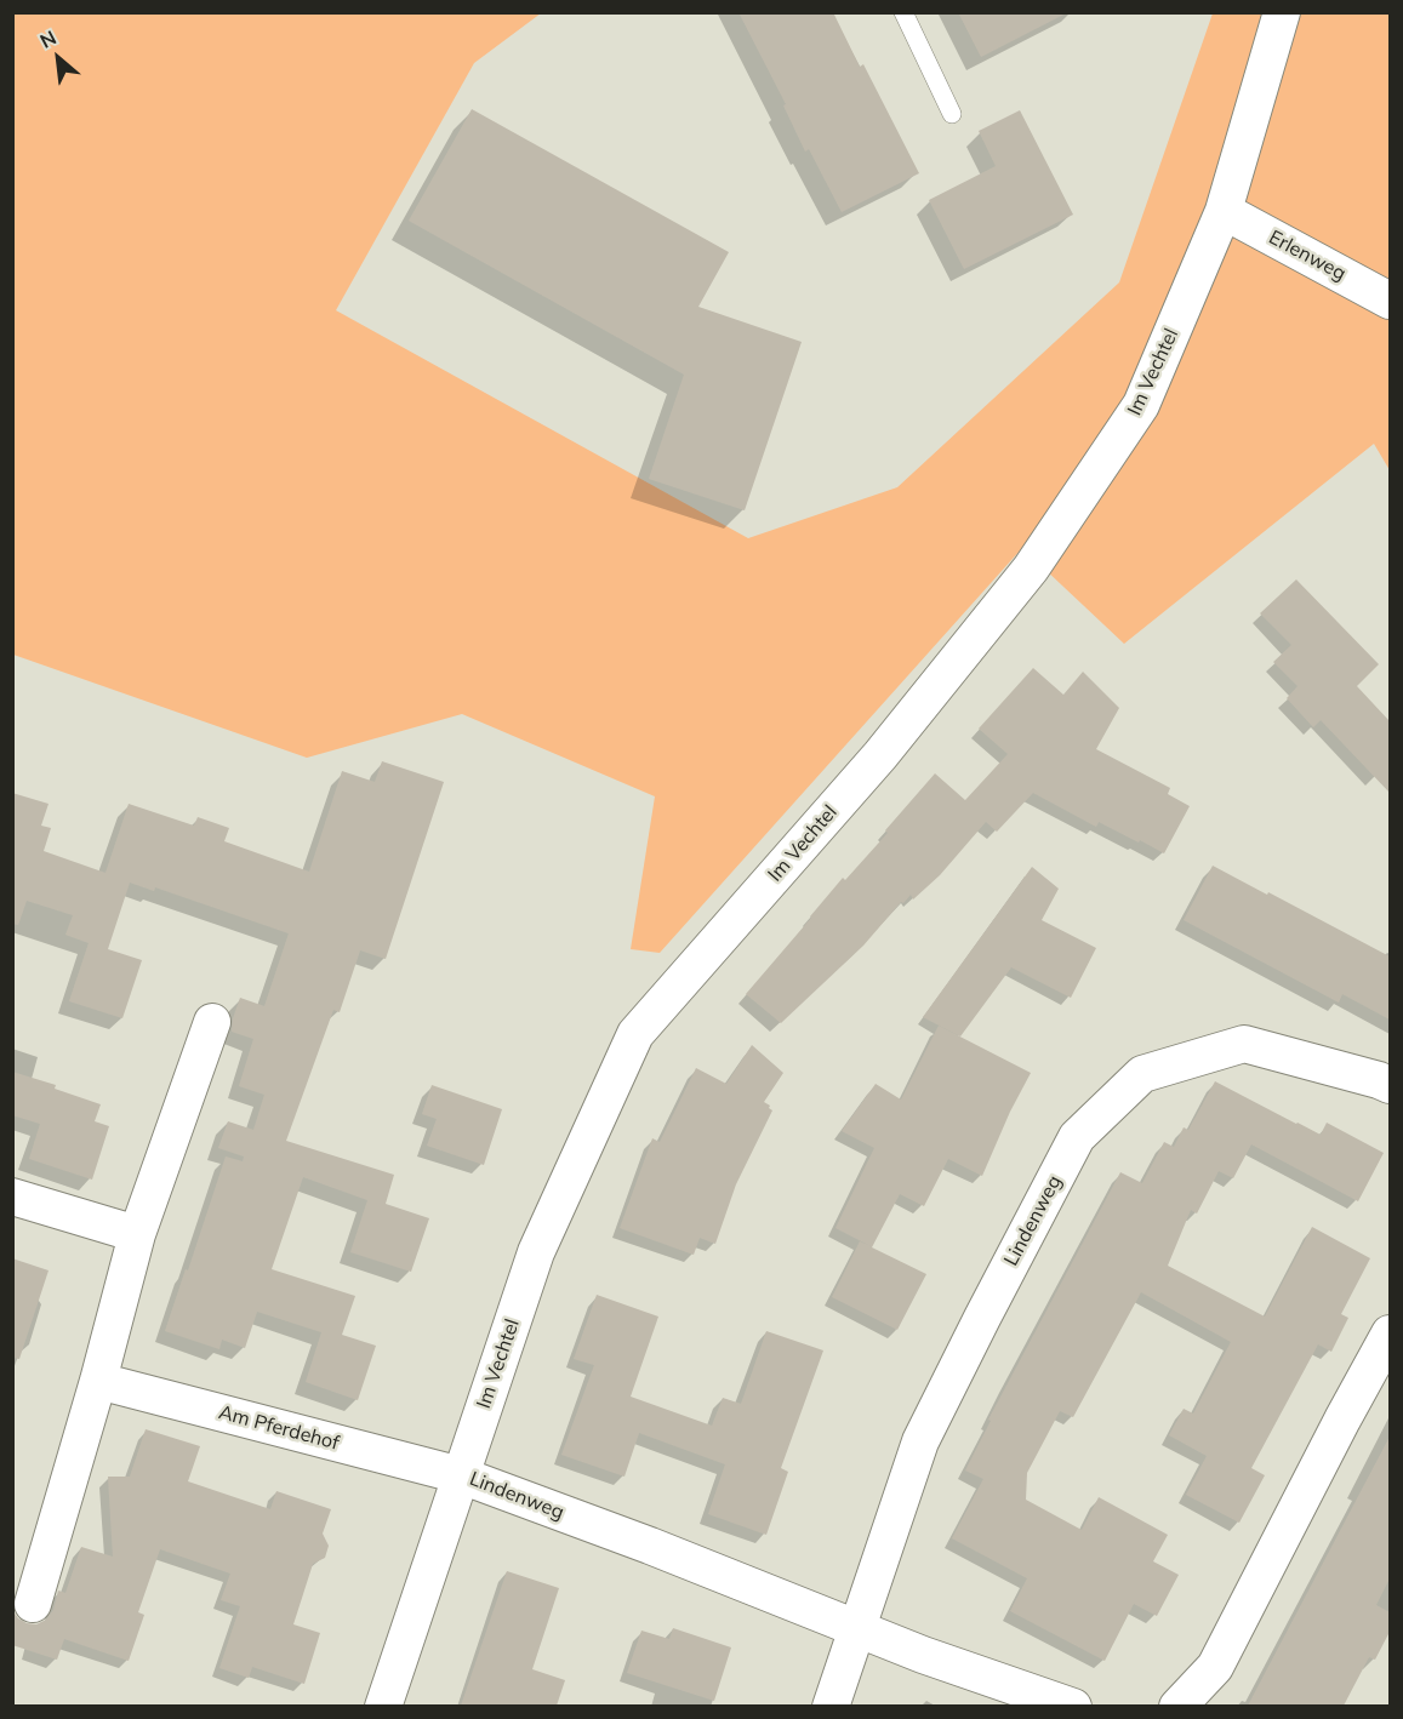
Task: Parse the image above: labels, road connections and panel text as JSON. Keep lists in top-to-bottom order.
{
  "streets": {
    "street": [
      "Erlenweg",
      "Im Vechtel",
      "Lindenweg",
      "Am Pferdehof"
    ]
  },
  "crossings": [
    ["Erlenweg", "Im Vechtel"],
    ["Im Vechtel", "Lindenweg"],
    ["Im Vechtel", "Am Pferdehof"],
    ["Lindenweg", "Am Pferdehof"]
  ],
  "north": "top left"
}
